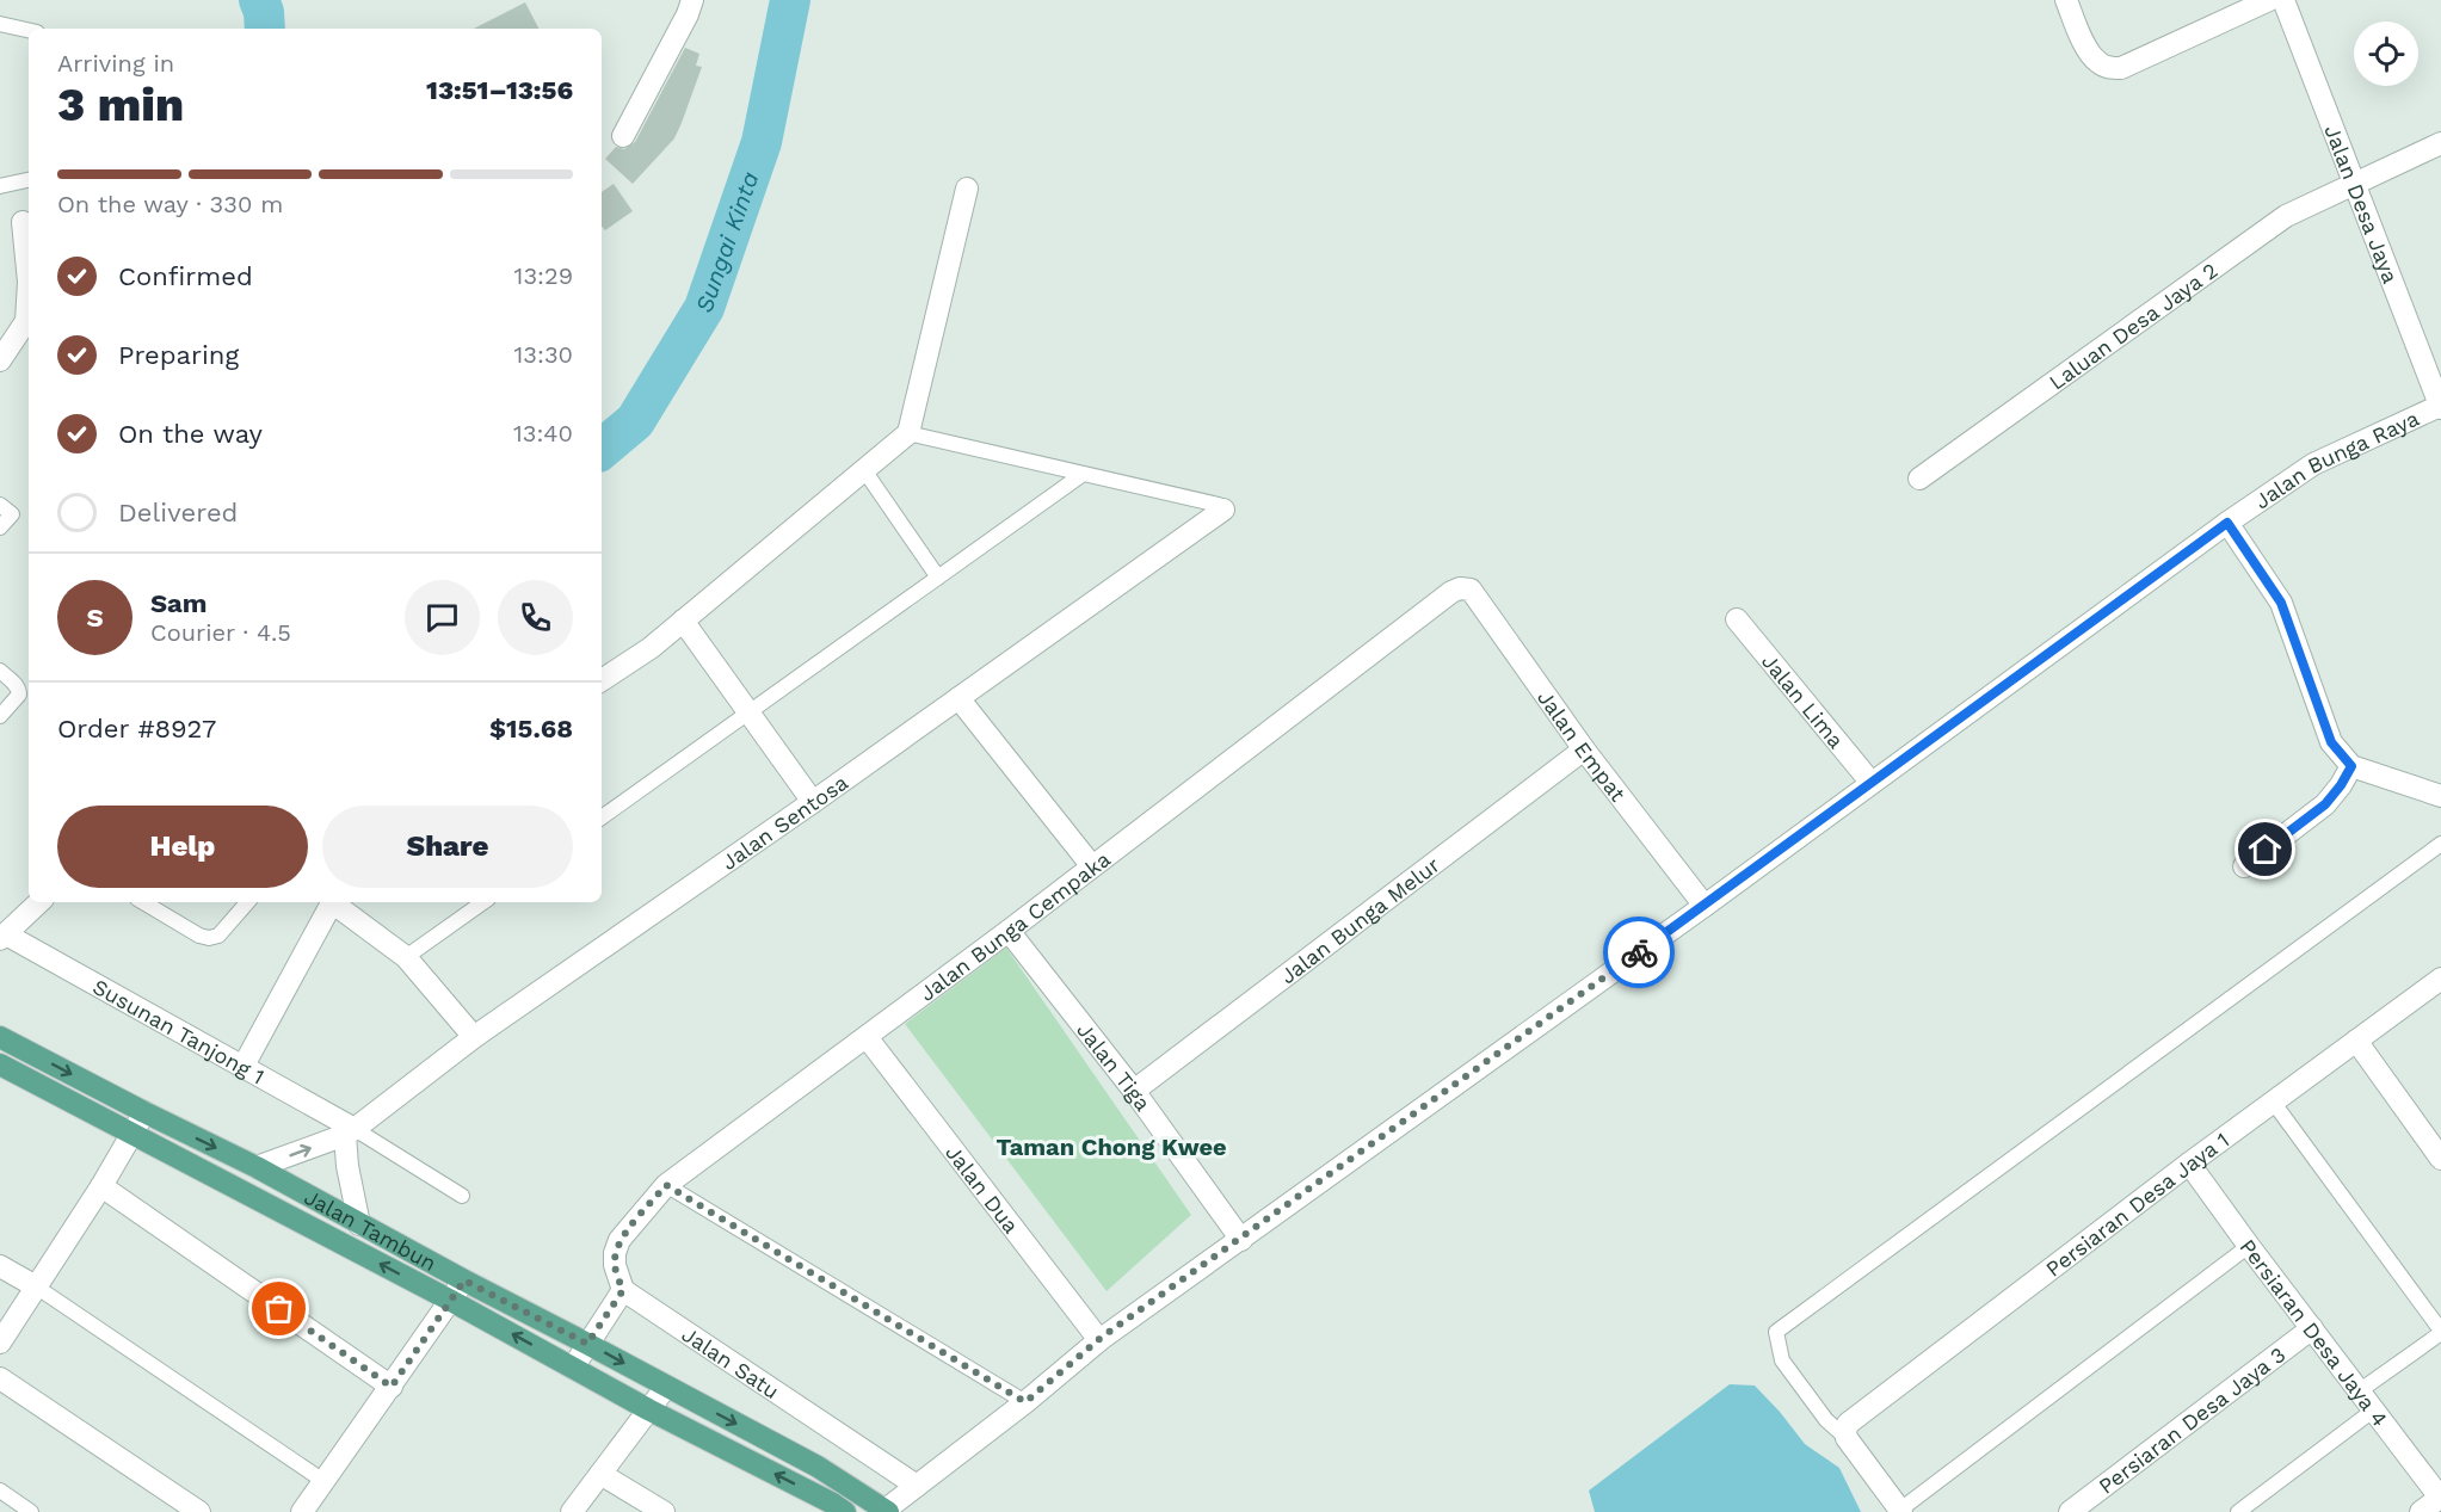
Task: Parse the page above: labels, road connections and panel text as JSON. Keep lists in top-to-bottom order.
{
  "streets": {
    "main road": ["Jalan Tambun"],
    "street": [
      "Jalan Desa Jaya",
      "Laluan Desa Jaya 2",
      "Jalan Bunga Raya",
      "Jalan Lima",
      "Jalan Empat",
      "Jalan Sentosa",
      "Jalan Bunga Melur",
      "Jalan Bunga Cempaka",
      "Susunan Tanjong 1",
      "Jalan Tiga",
      "Jalan Dua",
      "Persiaran Desa Jaya 1",
      "Persiaran Desa Jaya 4",
      "Jalan Satu",
      "Persiaran Desa Jaya 3"
    ]
  },
  "crossings": [
    ["Jalan Desa Jaya", "Laluan Desa Jaya 2"],
    ["Jalan Desa Jaya", "Jalan Bunga Raya"],
    ["Jalan Bunga Raya", "Jalan Lima"],
    ["Jalan Bunga Raya", "Jalan Empat"],
    ["Jalan Bunga Raya", "Jalan Tiga"],
    ["Jalan Bunga Raya", "Jalan Dua"],
    ["Jalan Bunga Raya", "Jalan Tambun"],
    ["Jalan Bunga Raya", "Jalan Satu"],
    ["Jalan Empat", "Jalan Bunga Melur"],
    ["Jalan Empat", "Jalan Bunga Cempaka"],
    ["Jalan Sentosa", "Susunan Tanjong 1"],
    ["Jalan Sentosa", "Jalan Tambun"],
    ["Jalan Bunga Melur", "Jalan Tiga"],
    ["Jalan Bunga Cempaka", "Jalan Tiga"],
    ["Jalan Bunga Cempaka", "Jalan Dua"],
    ["Jalan Bunga Cempaka", "Jalan Satu"],
    ["Persiaran Desa Jaya 1", "Persiaran Desa Jaya 4"],
    ["Persiaran Desa Jaya 4", "Persiaran Desa Jaya 3"]
  ],
  "districts": ["Taman Chong Kwee"],
  "water": ["Sungai Kinta"],
  "page": {
    "heading": ["3 min", "Arriving in", "13:51–13:56"],
    "panel": [
      "Sam",
      "Courier · 4.5",
      "Order #8927",
      "$15.68"
    ],
    "bar": "On the way · 330 m",
    "list": [
      ["Confirmed", "13:29"],
      ["Preparing", "13:30"],
      ["On the way", "13:40"],
      "Delivered"
    ],
    "round": "S",
    "buttons": ["Help", "Share"]
  }
}
